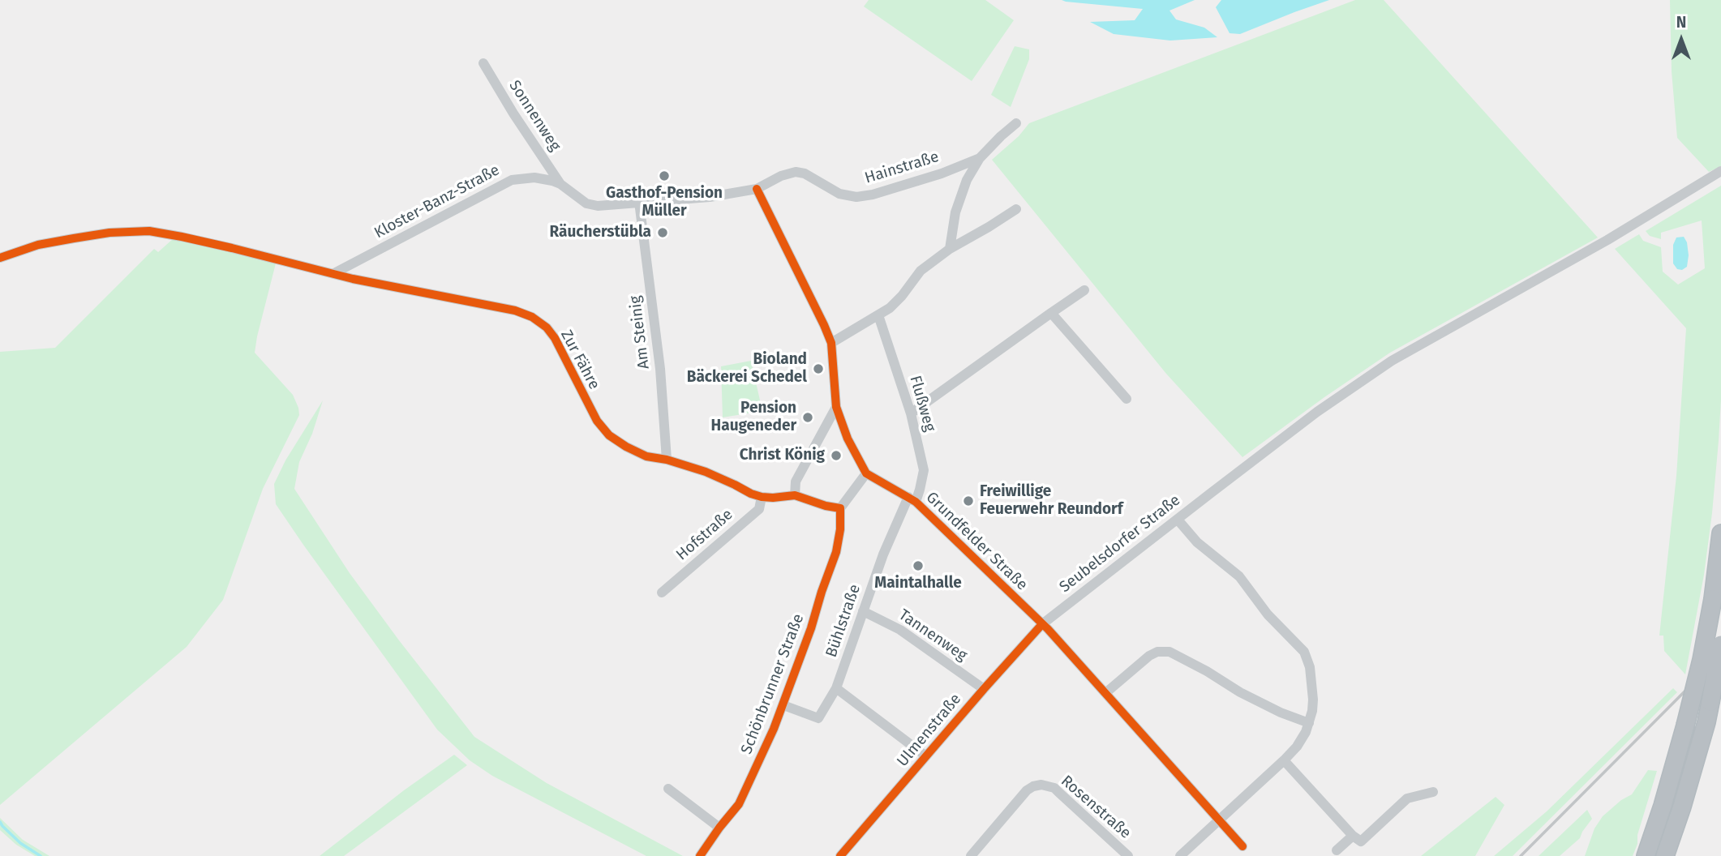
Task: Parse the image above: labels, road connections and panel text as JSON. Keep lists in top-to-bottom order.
{
  "streets": {
    "street": [
      "Sonnenweg",
      "Hainstraße",
      "Kloster-Banz-Straße",
      "Am Steinig",
      "Zur Fähre",
      "Flußweg",
      "Hofstraße",
      "Grundfelder Straße",
      "Seubelsdorfer Straße",
      "Bühlstraße",
      "Tannenweg",
      "Schönbrunner Straße",
      "Ulmenstraße",
      "Rosenstraße"
    ]
  },
  "crossings": [
    ["Sonnenweg", "Kloster-Banz-Straße"],
    ["Hainstraße", "Kloster-Banz-Straße"],
    ["Kloster-Banz-Straße", "Am Steinig"],
    ["Kloster-Banz-Straße", "Zur Fähre"],
    ["Am Steinig", "Zur Fähre"],
    ["Zur Fähre", "Hofstraße"],
    ["Zur Fähre", "Schönbrunner Straße"],
    ["Flußweg", "Grundfelder Straße"],
    ["Flußweg", "Bühlstraße"],
    ["Grundfelder Straße", "Seubelsdorfer Straße"],
    ["Grundfelder Straße", "Bühlstraße"],
    ["Grundfelder Straße", "Ulmenstraße"],
    ["Seubelsdorfer Straße", "Ulmenstraße"],
    ["Bühlstraße", "Tannenweg"],
    ["Bühlstraße", "Schönbrunner Straße"],
    ["Tannenweg", "Ulmenstraße"]
  ],
  "places": [
    "Gasthof-Pension Müller",
    "Räucherstübla",
    "Bioland Bäckerei Schedel",
    "Pension Haugeneder",
    "Christ König",
    "Freiwillige Feuerwehr Reundorf",
    "Maintalhalle"
  ],
  "north": "top"
}
